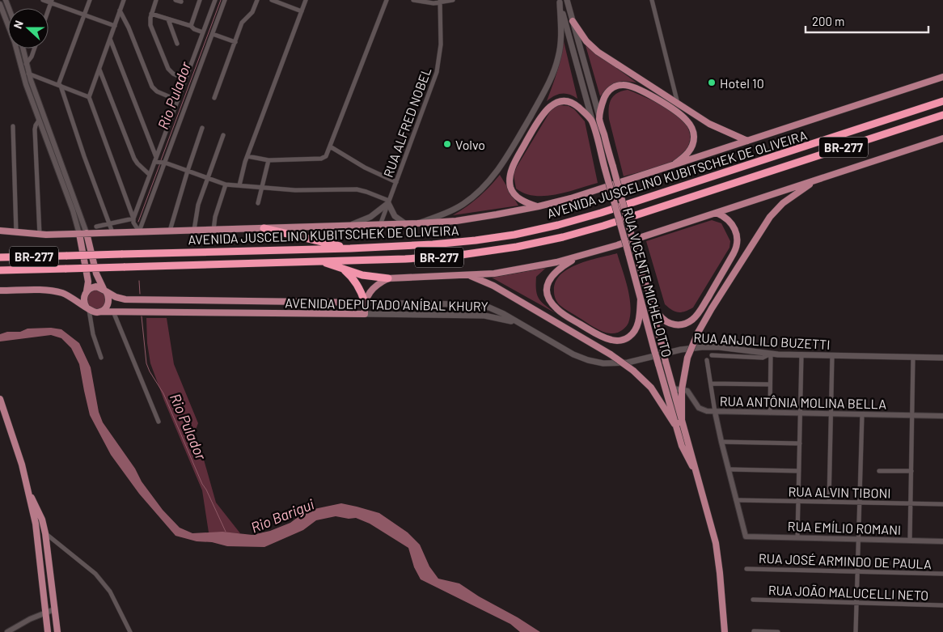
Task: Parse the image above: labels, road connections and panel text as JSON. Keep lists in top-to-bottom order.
{
  "streets": {
    "highway": ["BR-277", "AVENIDA JUSCELINO KUBITSCHEK DE OLIVEIRA"],
    "main road": ["RUA VICENTE MICHELOTTO", "AVENIDA DEPUTADO ANÍBAL KHURY", "RUA ANJOLILO BUZETTI"],
    "street": [
      "RUA ALFRED NOBEL",
      "RUA ANTÔNIA MOLINA BELLA",
      "RUA ALVIN TIBONI",
      "RUA EMÍLIO ROMANI",
      "RUA JOSÉ ARMINDO DE PAULA",
      "RUA JOÃO MALUCELLI NETO"
    ]
  },
  "crossings": [
    ["AVENIDA DEPUTADO ANÍBAL KHURY", "RUA ANJOLILO BUZETTI"],
    ["RUA ALVIN TIBONI", "RUA EMÍLIO ROMANI"]
  ],
  "water": ["Rio Pulador", "Rio Barigui"],
  "places": ["Hotel 10", "Volvo"],
  "scale_bar": "200 m",
  "north": "left"
}
